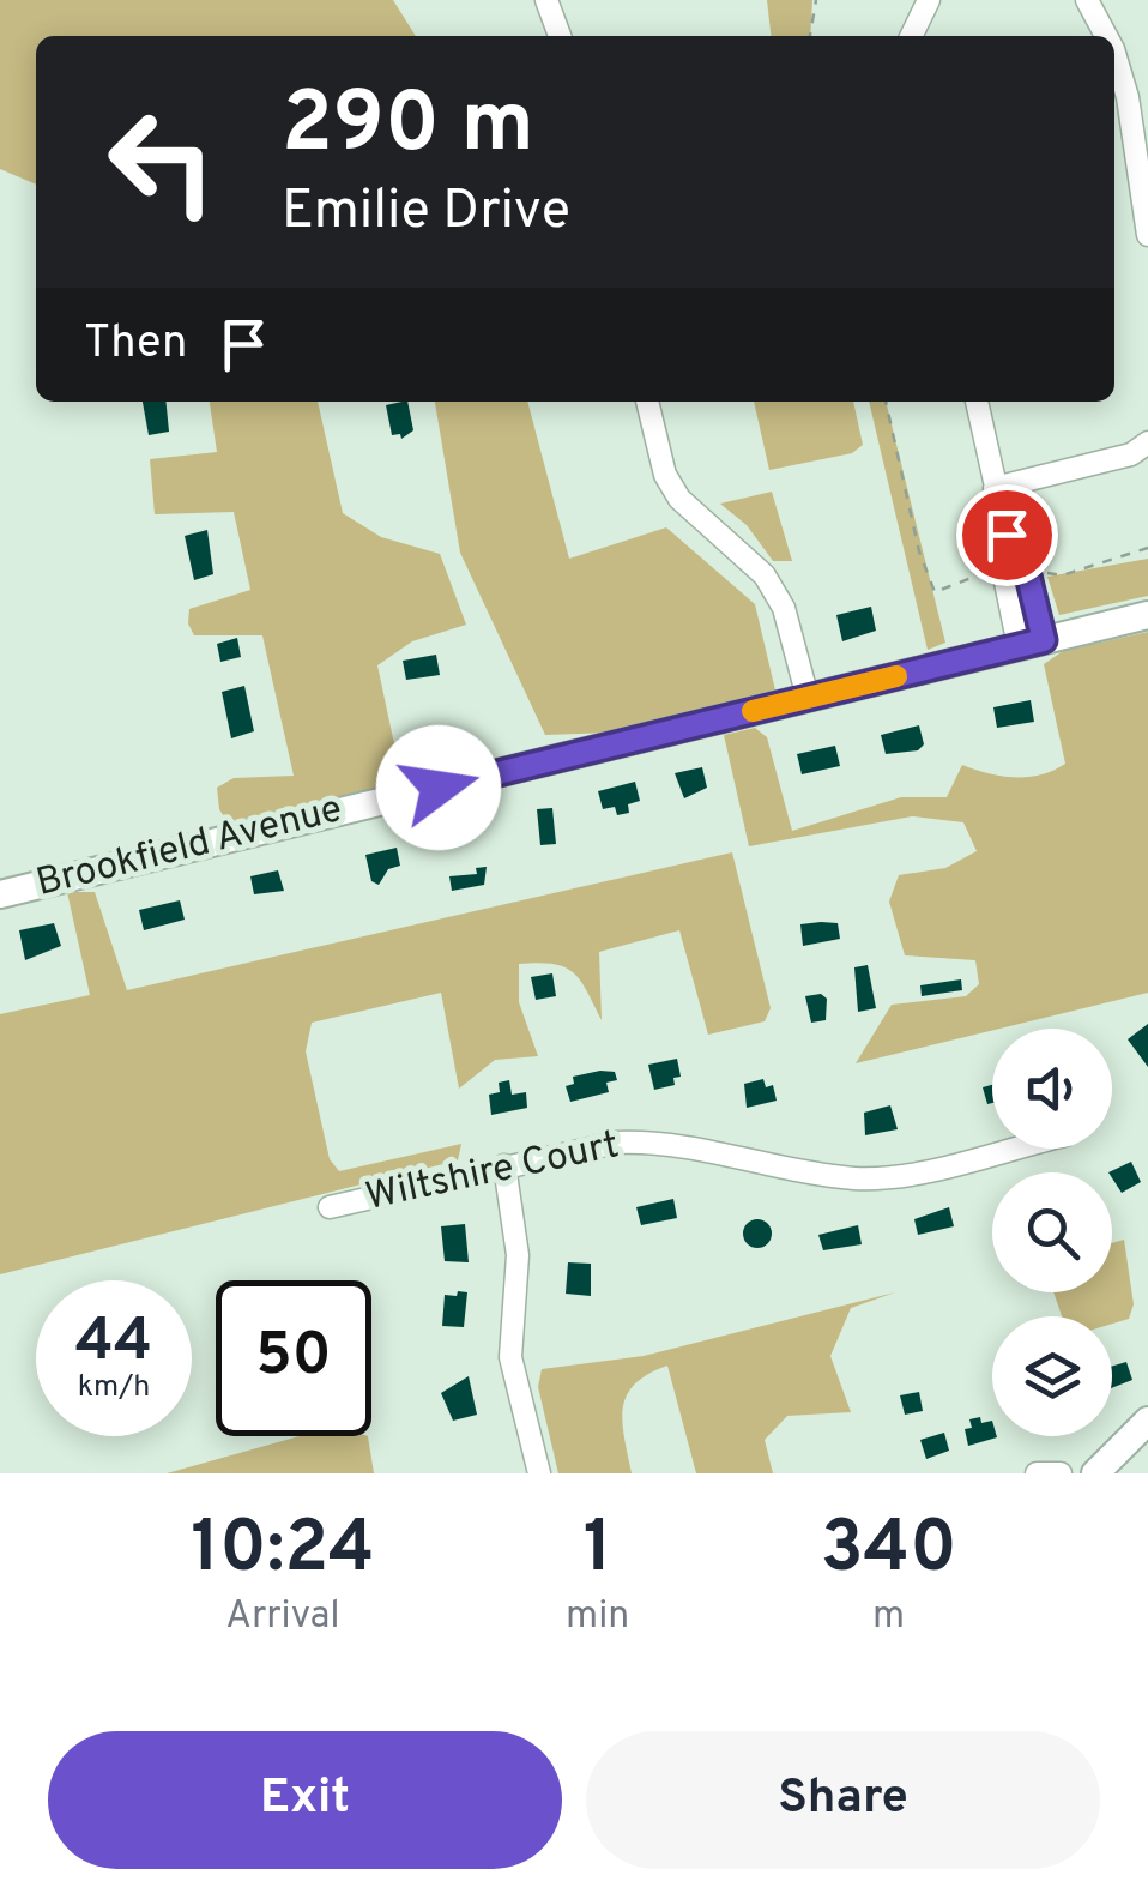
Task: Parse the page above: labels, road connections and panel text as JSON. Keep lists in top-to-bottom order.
{
  "streets": {
    "main road": ["Brookfield Avenue"],
    "street": ["Wiltshire Court"]
  },
  "page": {
    "turn": ["290 m", "Emilie Drive"],
    "then": "Then",
    "speed": "44 km/h",
    "limit": "50",
    "eta": [
      "10:24",
      "Arrival",
      "1",
      "min",
      "340",
      "m"
    ],
    "buttons": ["Exit", "Share"]
  }
}
